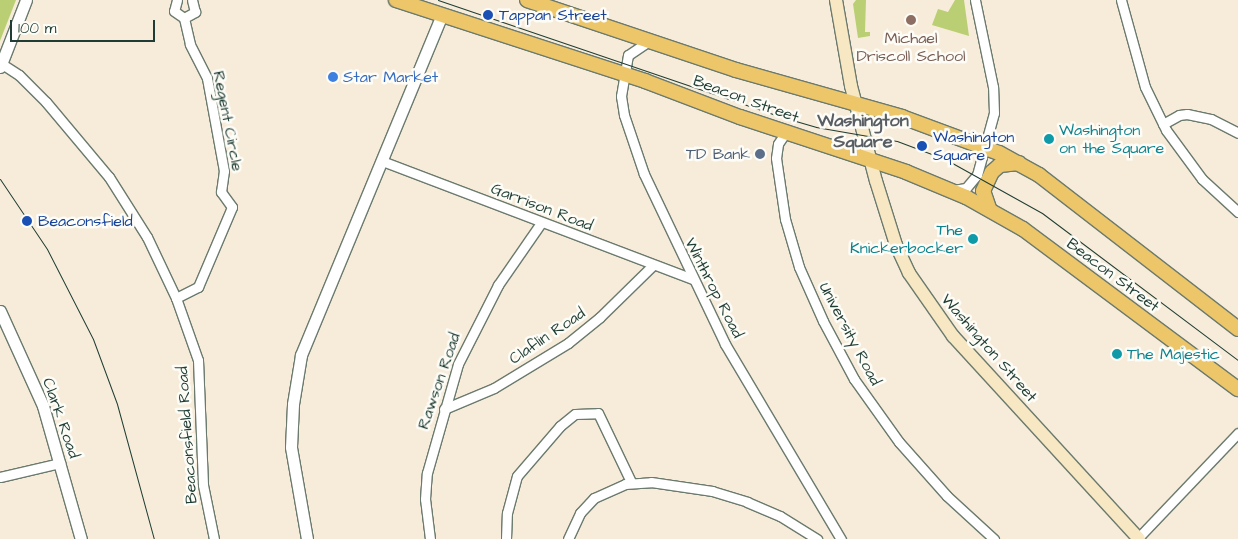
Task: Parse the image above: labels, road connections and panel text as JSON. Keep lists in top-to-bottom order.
{
  "streets": {
    "main road": ["Beacon Street", "Washington Street"],
    "street": [
      "Regent Circle",
      "Garrison Road",
      "Winthrop Road",
      "University Road",
      "Claflin Road",
      "Rawson Road",
      "Clark Road",
      "Beaconsfield Road"
    ]
  },
  "crossings": [
    ["Beacon Street", "Winthrop Road"],
    ["Beacon Street", "University Road"],
    ["Beacon Street", "Washington Street"],
    ["Regent Circle", "Beaconsfield Road"],
    ["Garrison Road", "Winthrop Road"],
    ["Garrison Road", "Claflin Road"],
    ["Garrison Road", "Rawson Road"],
    ["Claflin Road", "Rawson Road"]
  ],
  "districts": ["Washington Square"],
  "places": [
    "Tappan Street",
    "Michael Driscoll School",
    "Star Market",
    "Washington on the Square",
    "Washington Square",
    "TD Bank",
    "Beaconsfield",
    "The Knickerbocker",
    "The Majestic"
  ],
  "scale_bar": "100 m"
}
